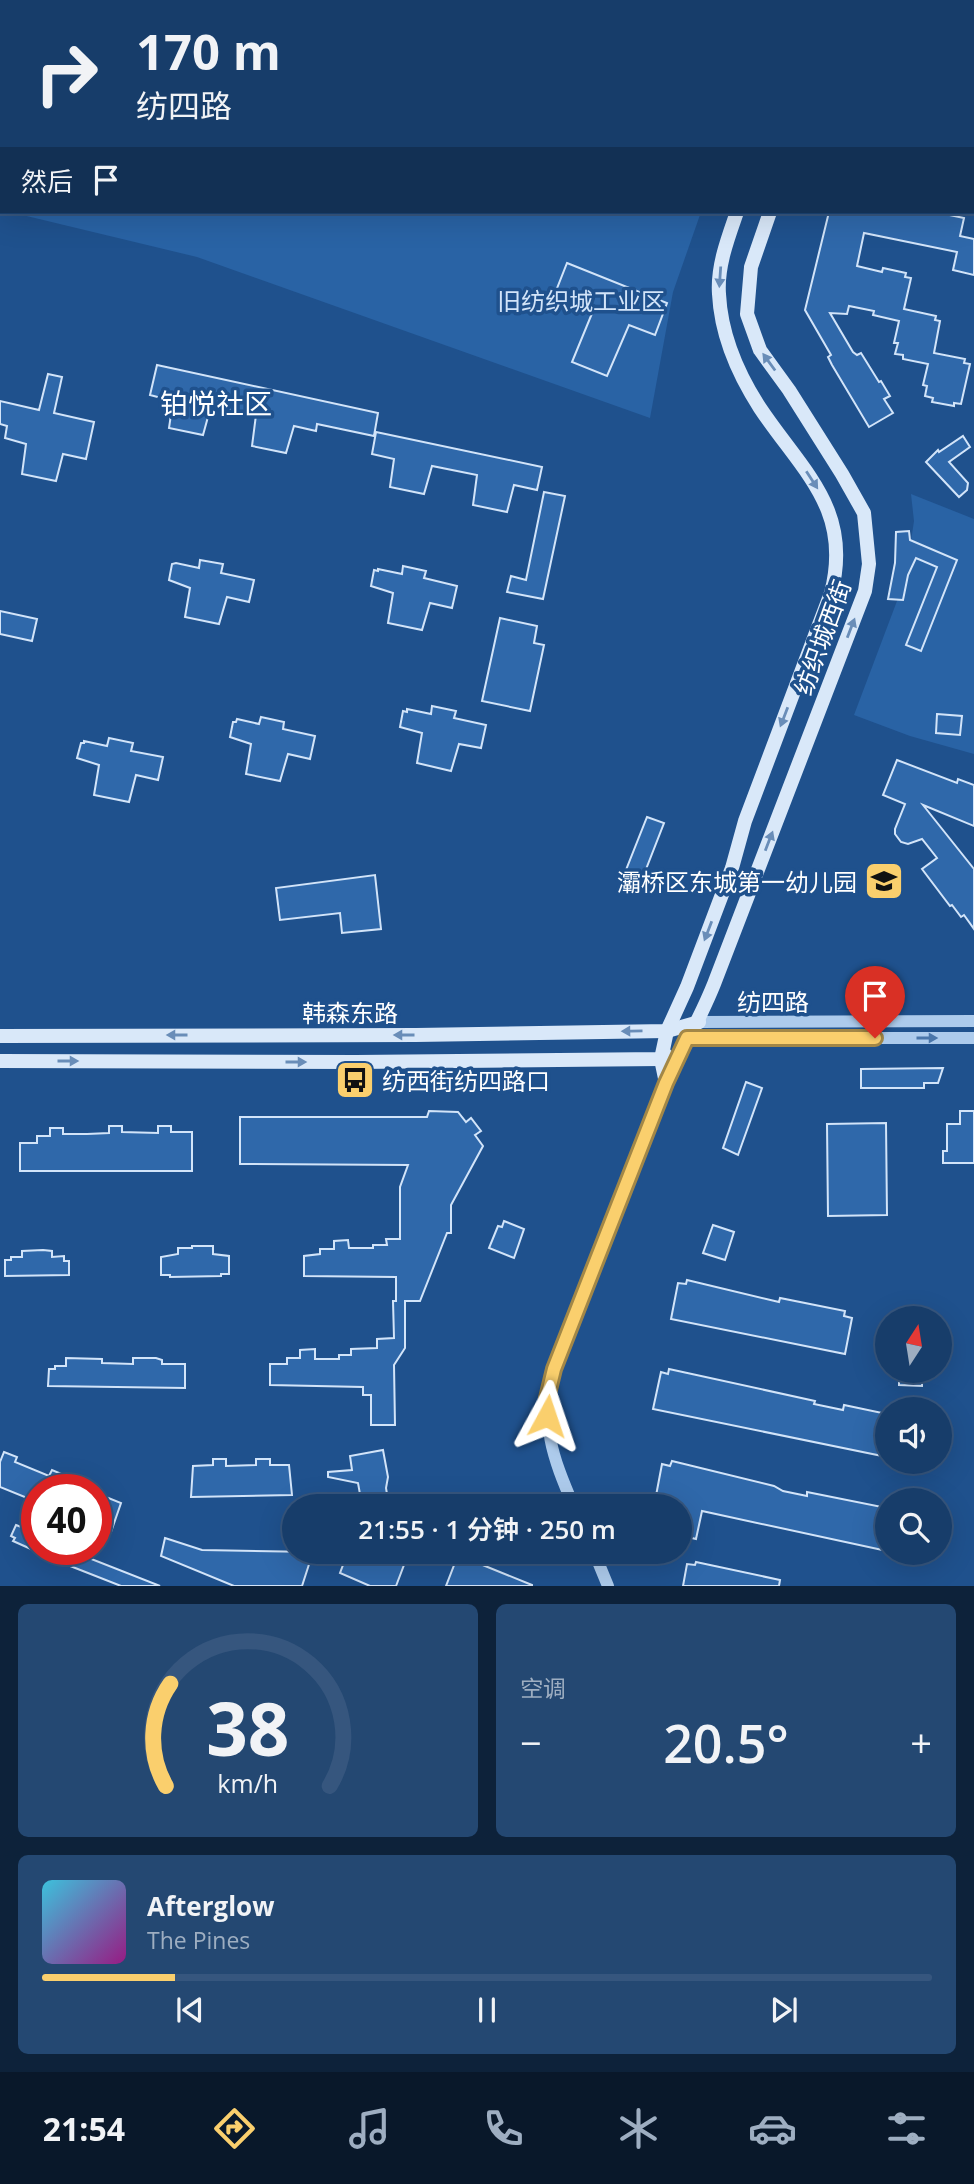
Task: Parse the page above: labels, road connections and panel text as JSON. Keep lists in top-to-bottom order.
{
  "streets": {
    "main road": ["纺织城西街", "韩森东路"],
    "street": ["纺四路"]
  },
  "crossings": [
    ["纺织城西街", "纺四路"],
    ["纺织城西街", "韩森东路"],
    ["纺四路", "韩森东路"]
  ],
  "districts": ["铂悦社区"],
  "parks": ["旧纺织城工业区"],
  "places": {
    "school or university": ["灞桥区东城第一幼儿园"],
    "bus stop": ["纺西街纺四路口"]
  },
  "north": "top",
  "page": {
    "turn": ["170 m", "纺四路"],
    "then": "然后",
    "limit": "40",
    "trip": "21:55 · 1 分钟 · 250 m",
    "tile": "空调",
    "heat": ["−", "20.5°", "+"],
    "song": ["Afterglow", "The Pines"],
    "tabs": "21:54",
    "gauge": ["38", "km/h"]
  }
}
